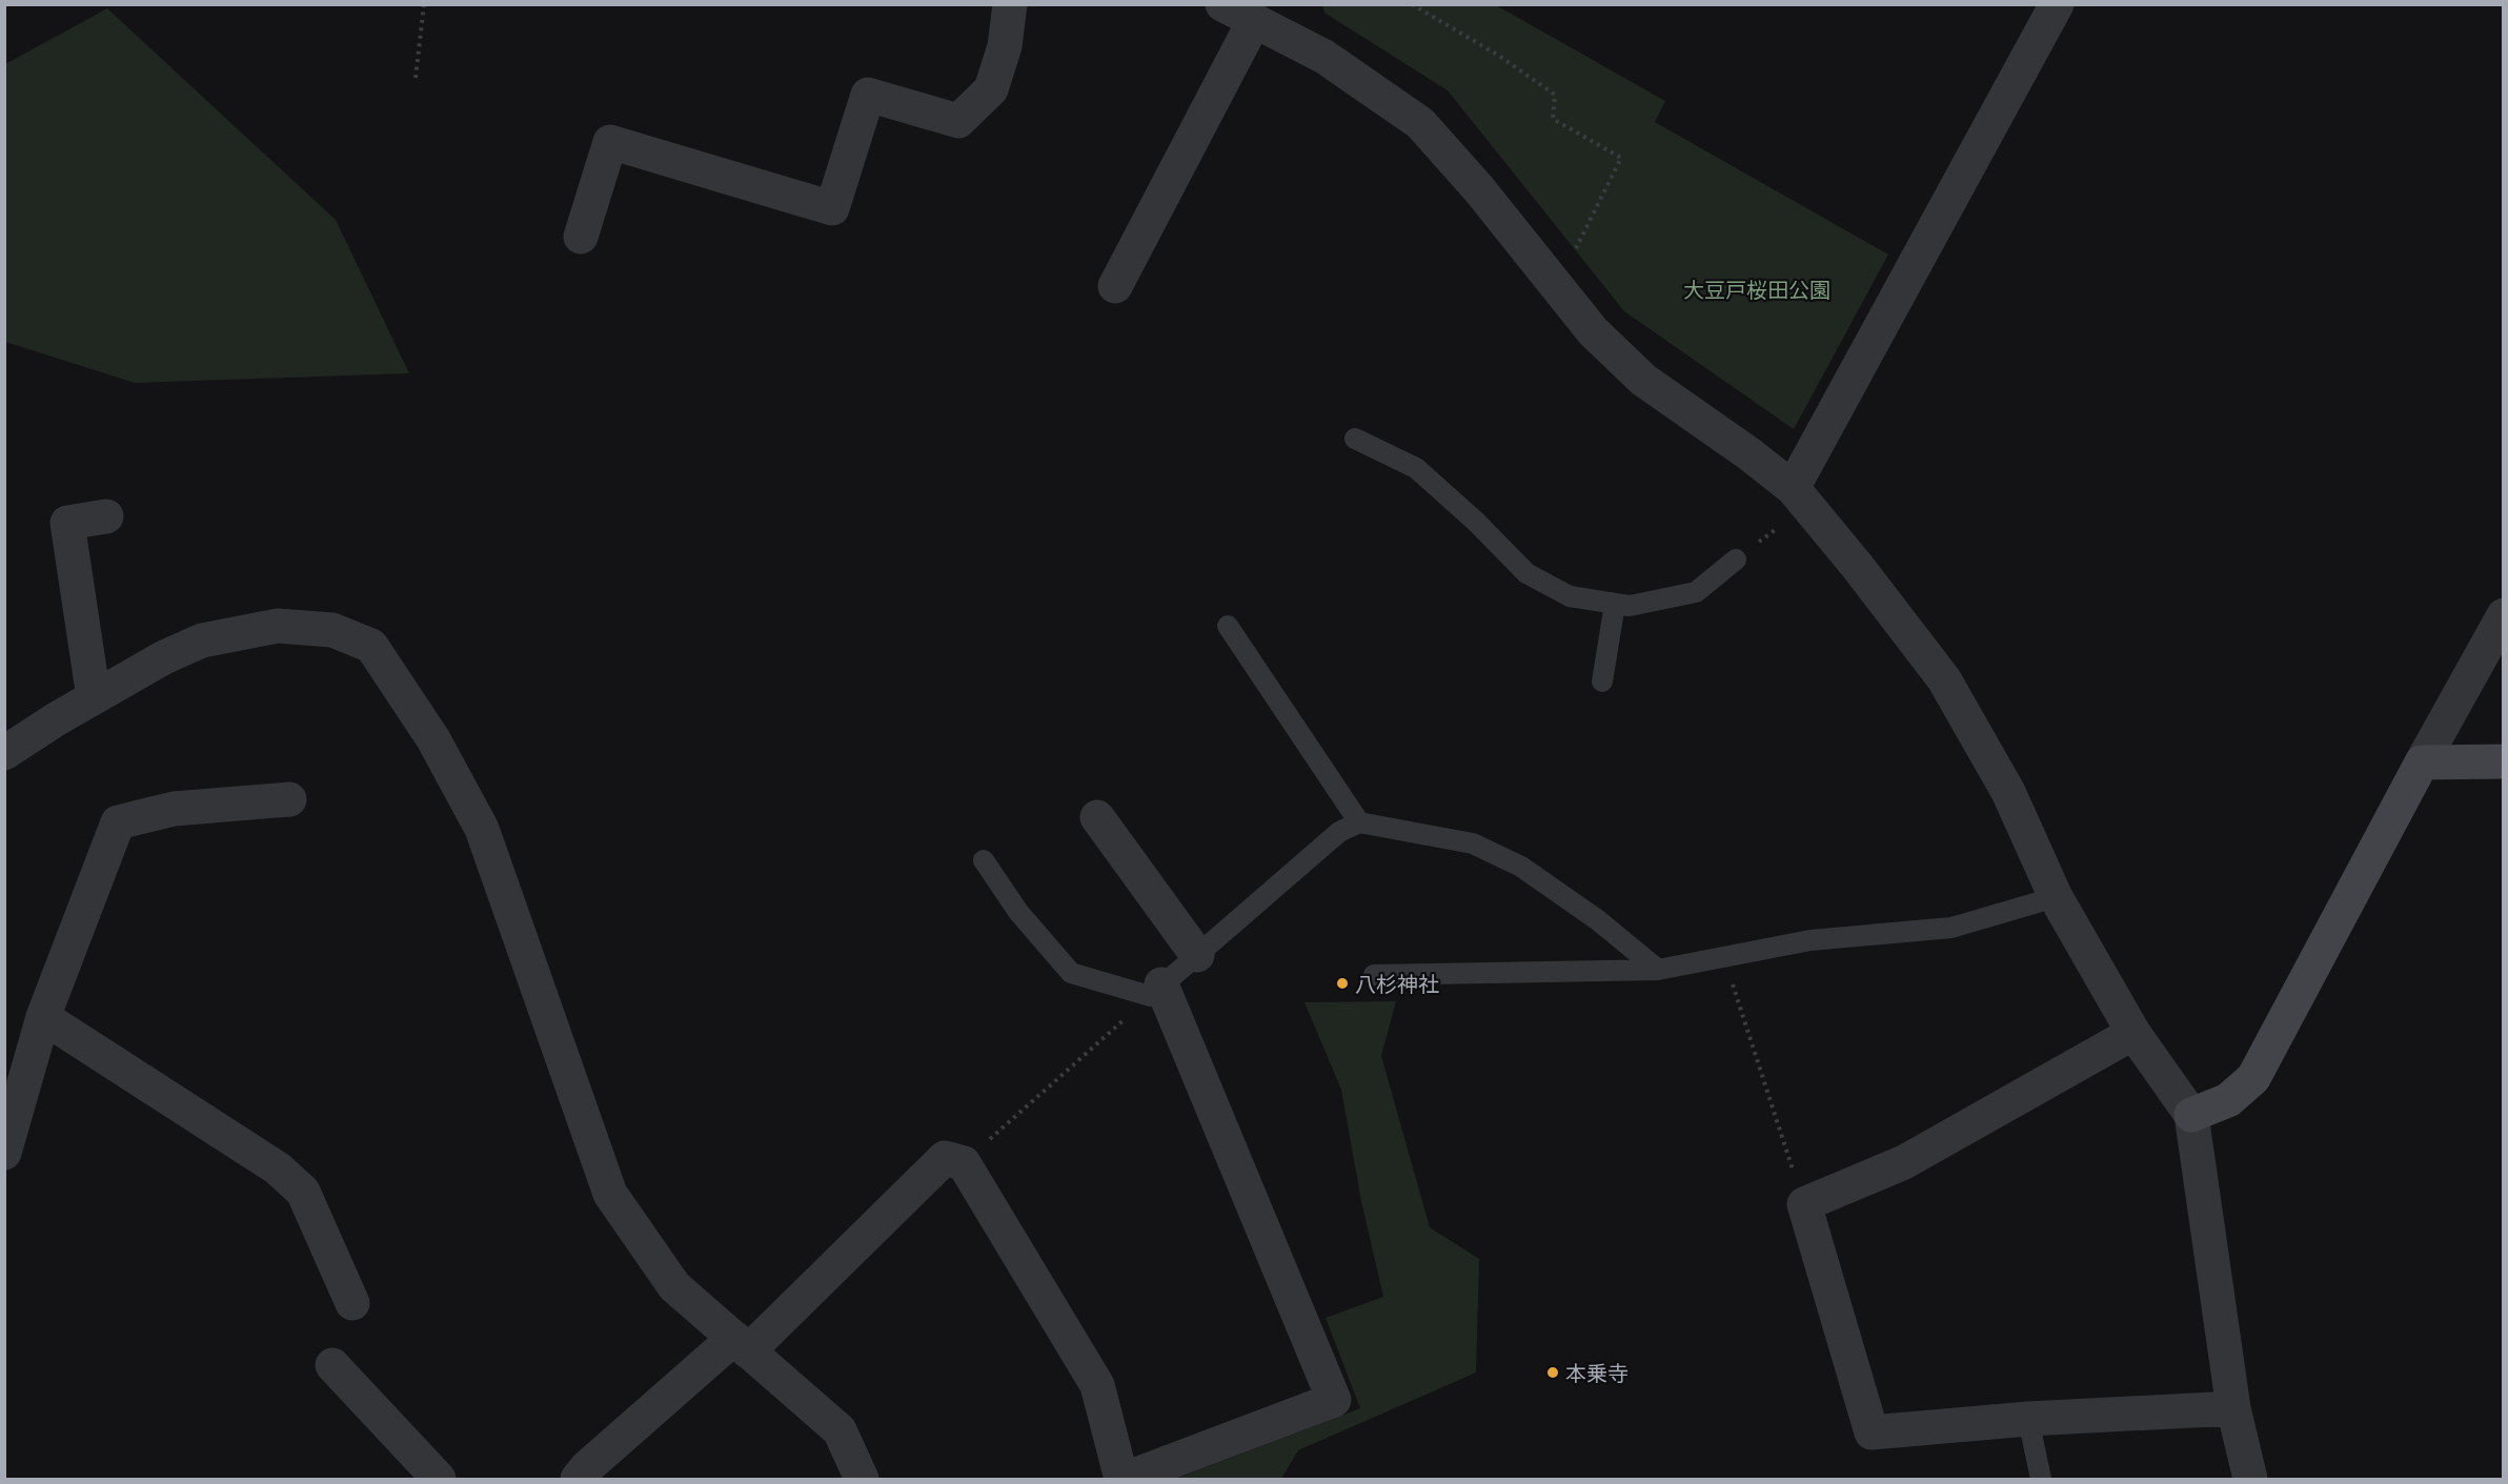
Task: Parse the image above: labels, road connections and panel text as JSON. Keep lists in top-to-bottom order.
{
  "parks": ["大豆戸桜田公園"],
  "places": ["八杉神社", "本乗寺"]
}
